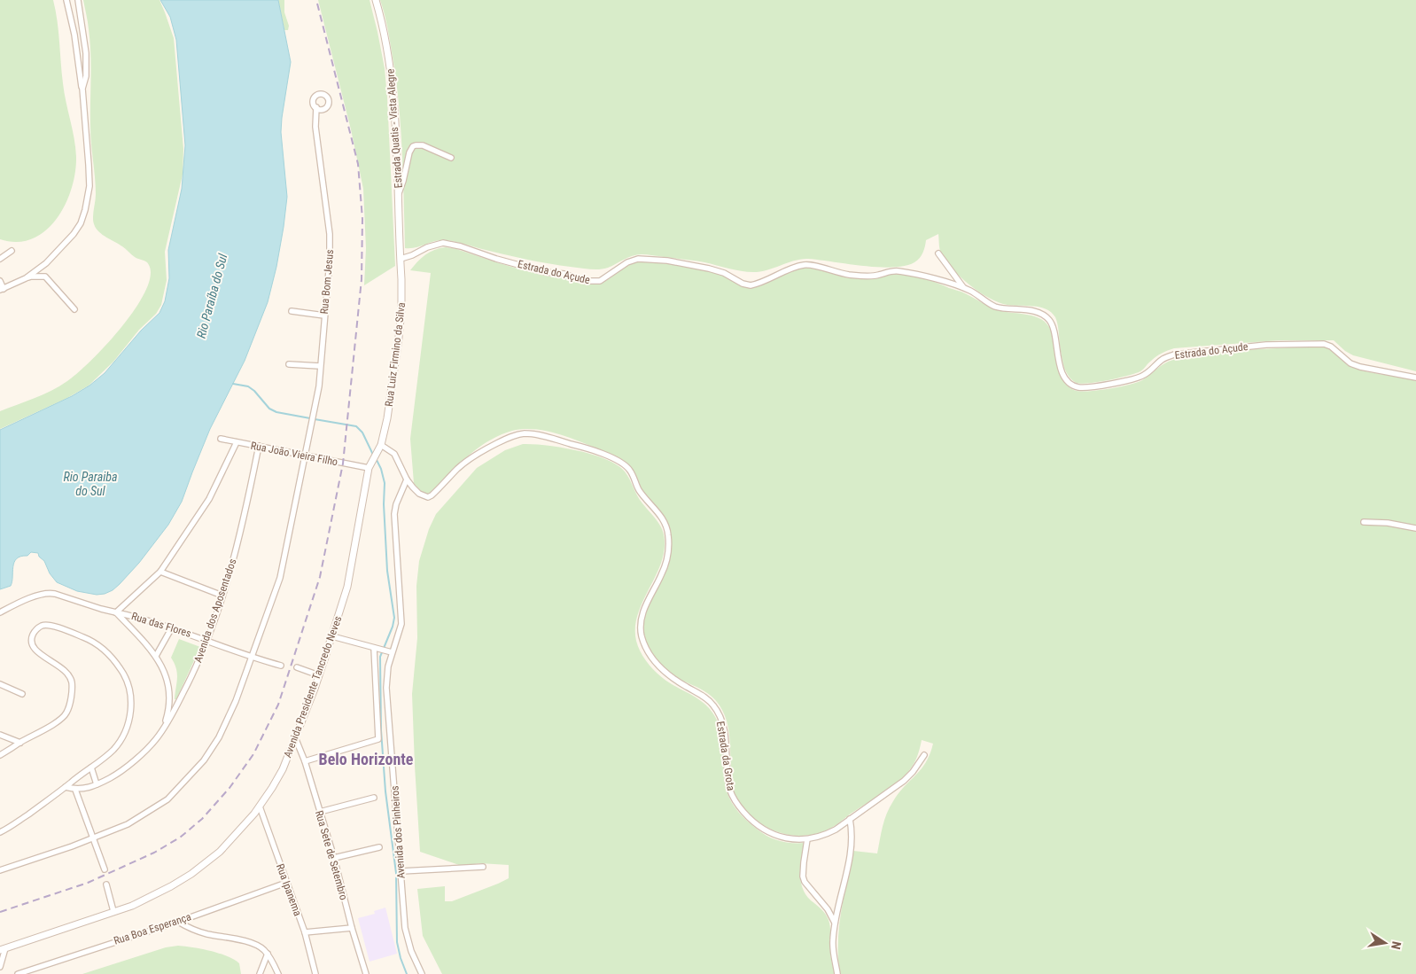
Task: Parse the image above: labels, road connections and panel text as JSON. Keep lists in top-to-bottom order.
{
  "streets": {
    "street": [
      "Estrada Quatis - Vista Alegre",
      "Estrada do Açude",
      "Rua Bom Jesus",
      "Rua Luiz Firmino da Silva",
      "Rua João Vieira Filho",
      "Avenida dos Aposentados",
      "Rua das Flores",
      "Avenida Presidente Tancredo Neves",
      "Estrada da Grota",
      "Avenida dos Pinheiros",
      "Rua Sete de Setembro",
      "Rua Ipanema",
      "Rua Boa Esperança"
    ]
  },
  "crossings": [
    ["Estrada Quatis - Vista Alegre", "Estrada do Açude"],
    ["Estrada Quatis - Vista Alegre", "Rua Luiz Firmino da Silva"],
    ["Estrada do Açude", "Rua Luiz Firmino da Silva"],
    ["Rua Bom Jesus", "Rua João Vieira Filho"],
    ["Rua Bom Jesus", "Rua das Flores"],
    ["Rua Luiz Firmino da Silva", "Avenida Presidente Tancredo Neves"],
    ["Rua João Vieira Filho", "Avenida dos Aposentados"],
    ["Rua João Vieira Filho", "Avenida Presidente Tancredo Neves"],
    ["Avenida dos Aposentados", "Rua das Flores"],
    ["Avenida Presidente Tancredo Neves", "Rua Sete de Setembro"],
    ["Avenida Presidente Tancredo Neves", "Rua Ipanema"],
    ["Estrada da Grota", "Avenida dos Pinheiros"],
    ["Rua Ipanema", "Rua Boa Esperança"]
  ],
  "districts": ["Belo Horizonte"],
  "water": ["Rio Paraíba do Sul", "Rio Paraiba do Sul"],
  "north": "right"
}
